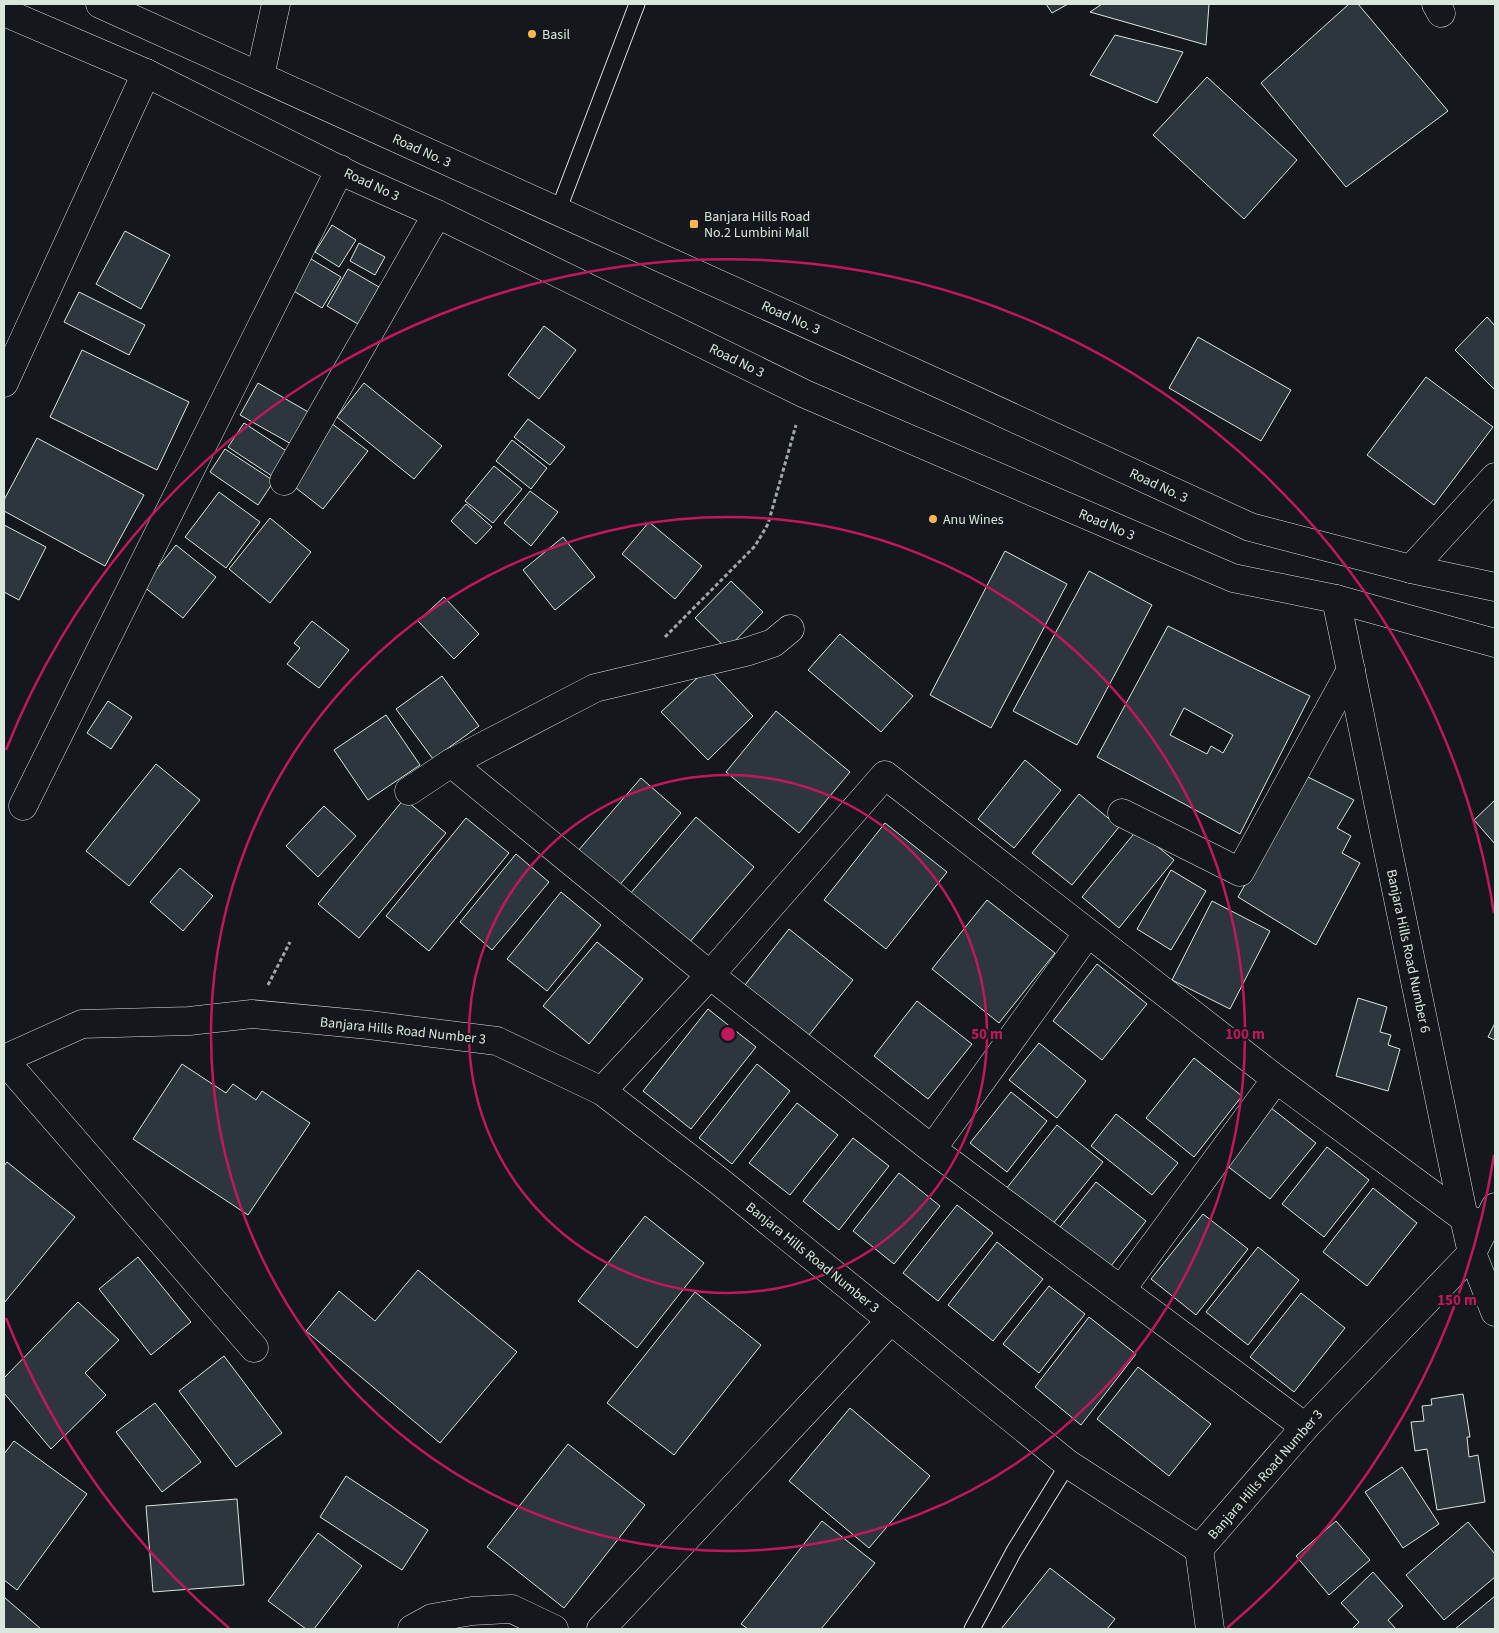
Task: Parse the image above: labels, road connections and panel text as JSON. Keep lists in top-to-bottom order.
{
  "streets": {
    "street": [
      "Road No. 3",
      "Road No 3",
      "Banjara Hills Road Number 6",
      "Banjara Hills Road Number 3"
    ]
  },
  "crossings": [
    ["Road No 3", "Banjara Hills Road Number 6"],
    ["Banjara Hills Road Number 6", "Banjara Hills Road Number 3"]
  ],
  "places": {
    "other": ["Basil", "Anu Wines"],
    "transit": ["Banjara Hills Road No.2 Lumbini Mall"]
  },
  "rings": ["50 m", "100 m", "150 m"]
}
